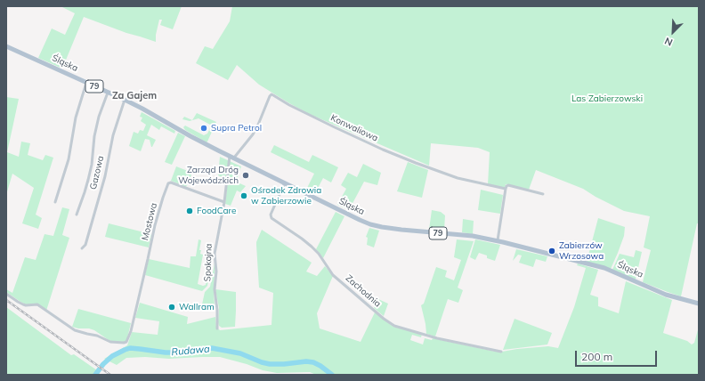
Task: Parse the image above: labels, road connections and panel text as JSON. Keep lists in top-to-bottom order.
{
  "streets": {
    "main road": ["Śląska", "79"],
    "street": [
      "Konwaliowa",
      "Gazowa",
      "Mostowa",
      "Spokojna",
      "Zachodnia"
    ]
  },
  "crossings": [
    ["Śląska", "Konwaliowa"],
    ["Śląska", "Gazowa"],
    ["Śląska", "Spokojna"],
    ["Śląska", "Zachodnia"],
    ["Konwaliowa", "Spokojna"],
    ["Mostowa", "Spokojna"]
  ],
  "districts": ["Za Gajem"],
  "water": ["Rudawa"],
  "parks": ["Las Zabierzowski"],
  "places": [
    "Supra Petrol",
    "Zarząd Dróg Wojewódzkich",
    "Ośrodek Zdrowia w Zabierzowie",
    "FoodCare",
    "Zabierzów Wrzosowa",
    "Wallram"
  ],
  "scale_bar": "200 m",
  "north": "bottom left"
}
